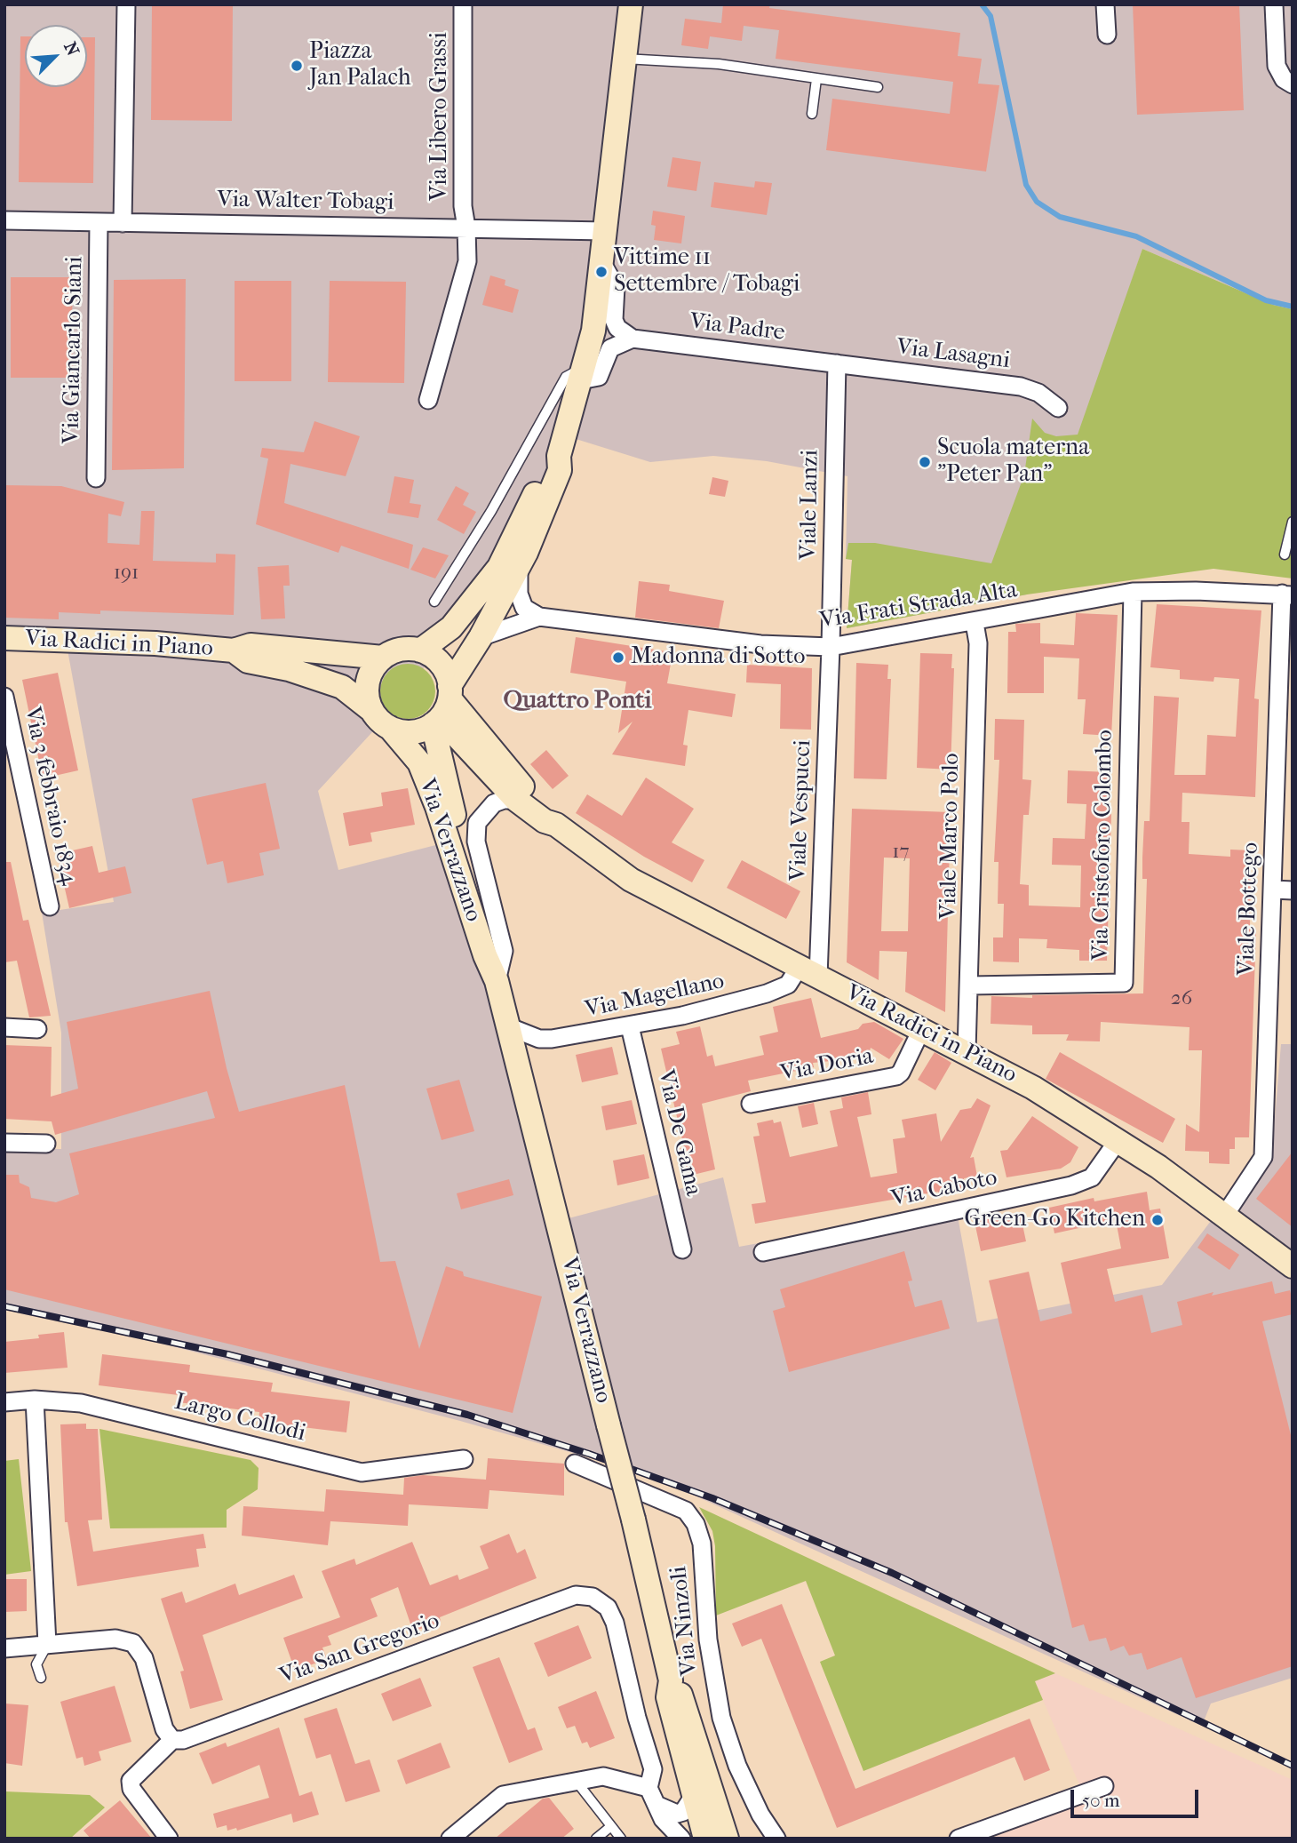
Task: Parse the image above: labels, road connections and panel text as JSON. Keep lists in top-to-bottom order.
{
  "streets": {
    "main road": ["Via Radici in Piano", "Via Verrazzano"],
    "street": [
      "Via Libero Grassi",
      "Via Walter Tobagi",
      "Via Padre",
      "Via Giancarlo Siani",
      "Via Lasagni",
      "Viale Lanzi",
      "Via Frati Strada Alta",
      "Via 3 febbraio 1834",
      "Viale Vespucci",
      "Viale Marco Polo",
      "Via Cristoforo Colombo",
      "Viale Bottego",
      "Via Magellano",
      "Via Doria",
      "Via De Gama",
      "Via Caboto",
      "Largo Collodi",
      "Via Ninzoli",
      "Via San Gregorio"
    ]
  },
  "crossings": [
    ["Via Libero Grassi", "Via Walter Tobagi"],
    ["Via Walter Tobagi", "Via Giancarlo Siani"],
    ["Via Padre", "Via Lasagni"],
    ["Via Padre", "Viale Lanzi"],
    ["Via Lasagni", "Viale Lanzi"],
    ["Viale Lanzi", "Via Frati Strada Alta"],
    ["Viale Lanzi", "Viale Vespucci"],
    ["Via Frati Strada Alta", "Viale Vespucci"],
    ["Via Frati Strada Alta", "Viale Marco Polo"],
    ["Via Frati Strada Alta", "Via Cristoforo Colombo"],
    ["Via Frati Strada Alta", "Viale Bottego"],
    ["Via Radici in Piano", "Viale Vespucci"],
    ["Via Radici in Piano", "Viale Marco Polo"],
    ["Via Radici in Piano", "Via Verrazzano"],
    ["Via Radici in Piano", "Viale Bottego"],
    ["Via Radici in Piano", "Via Magellano"],
    ["Via Radici in Piano", "Via Doria"],
    ["Via Radici in Piano", "Via Caboto"],
    ["Viale Vespucci", "Via Magellano"],
    ["Viale Marco Polo", "Via Cristoforo Colombo"],
    ["Via Verrazzano", "Via Magellano"],
    ["Via Magellano", "Via De Gama"]
  ],
  "districts": ["Quattro Ponti"],
  "places": [
    "Piazza Jan Palach",
    "Vittime 11 Settembre / Tobagi",
    "Scuola materna \"Peter Pan\"",
    "Madonna di Sotto",
    "Green-Go Kitchen"
  ],
  "house_numbers": ["191", "17", "26"],
  "scale_bar": "50 m",
  "north": "top right"
}
